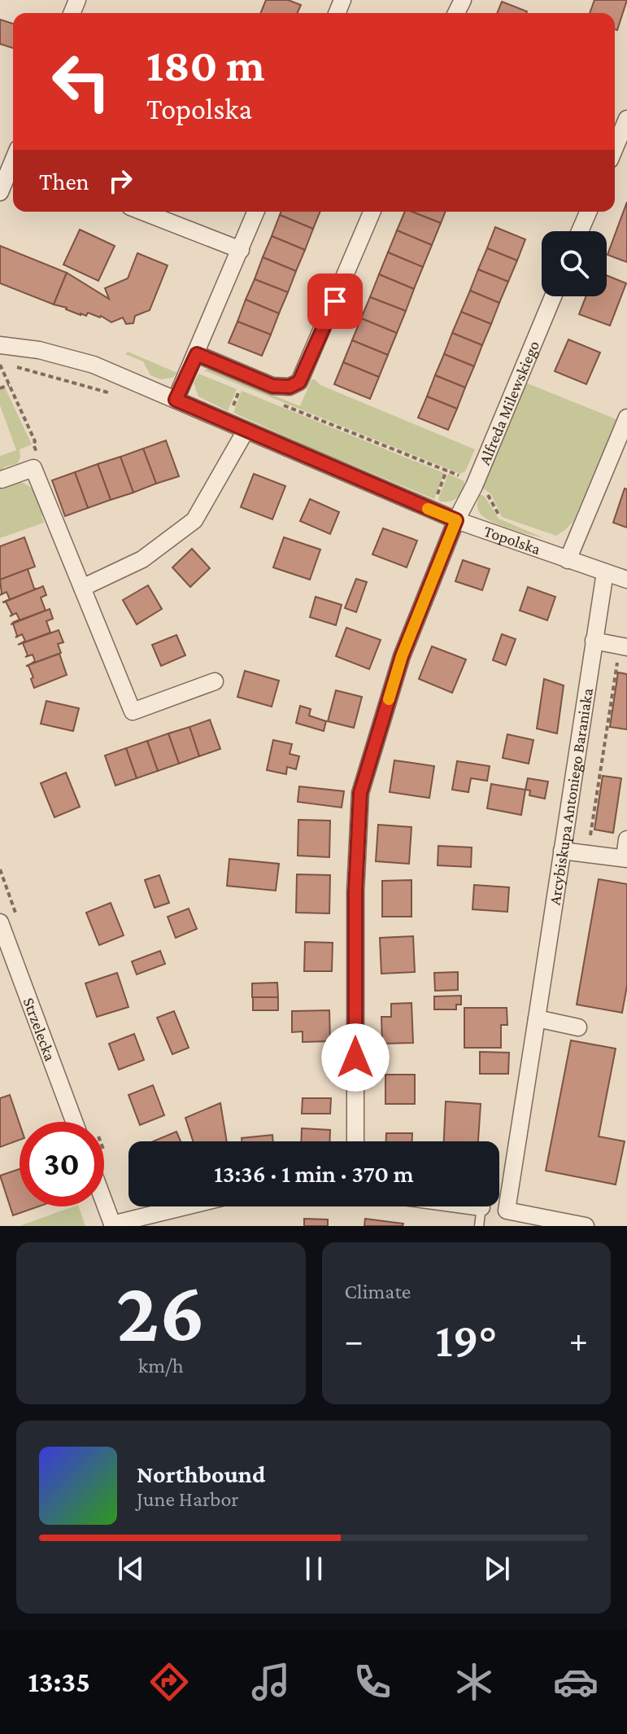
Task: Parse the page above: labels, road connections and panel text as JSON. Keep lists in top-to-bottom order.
{
  "streets": {
    "street": [
      "Alfreda Milewskiego",
      "Topolska",
      "Arcybiskupa Antoniego Baraniaka",
      "Strzelecka"
    ]
  },
  "crossings": [
    ["Alfreda Milewskiego", "Topolska"],
    ["Topolska", "Arcybiskupa Antoniego Baraniaka"]
  ],
  "page": {
    "turn": ["180 m", "Topolska"],
    "then": "Then",
    "limit": "30",
    "trip": "13:36 · 1 min · 370 m",
    "tile": [
      ["26", "km/h"],
      "Climate"
    ],
    "heat": ["−", "19°", "+"],
    "song": ["Northbound", "June Harbor"],
    "tabs": "13:35"
  }
}
